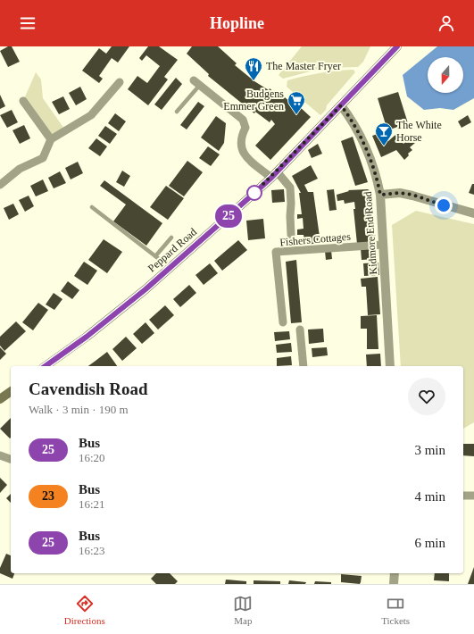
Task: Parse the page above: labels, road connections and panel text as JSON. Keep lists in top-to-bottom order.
{
  "streets": {
    "main road": ["Peppard Road"],
    "street": ["Kidmore End Road", "Fishers Cottages"]
  },
  "crossings": [
    ["Kidmore End Road", "Fishers Cottages"],
    ["Kidmore End Road", "Peppard Road"]
  ],
  "places": {
    "restaurant": ["The Master Fryer"],
    "supermarket": ["Budgens Emmer Green"],
    "bar": ["The White Horse"]
  },
  "lines": ["bus line 25"],
  "north": "bottom",
  "page": {
    "header": "Hopline",
    "on_map": "25",
    "heading": ["Cavendish Road", "Walk · 3 min · 190 m"],
    "list": [
      {
        "mark": "25",
        "name": "Bus",
        "note": "16:20",
        "value": "3 min"
      },
      {
        "mark": "23",
        "name": "Bus",
        "note": "16:21",
        "value": "4 min"
      },
      {
        "mark": "25",
        "name": "Bus",
        "note": "16:23",
        "value": "6 min"
      }
    ],
    "tabs": ["Directions", "Map", "Tickets"]
  }
}
